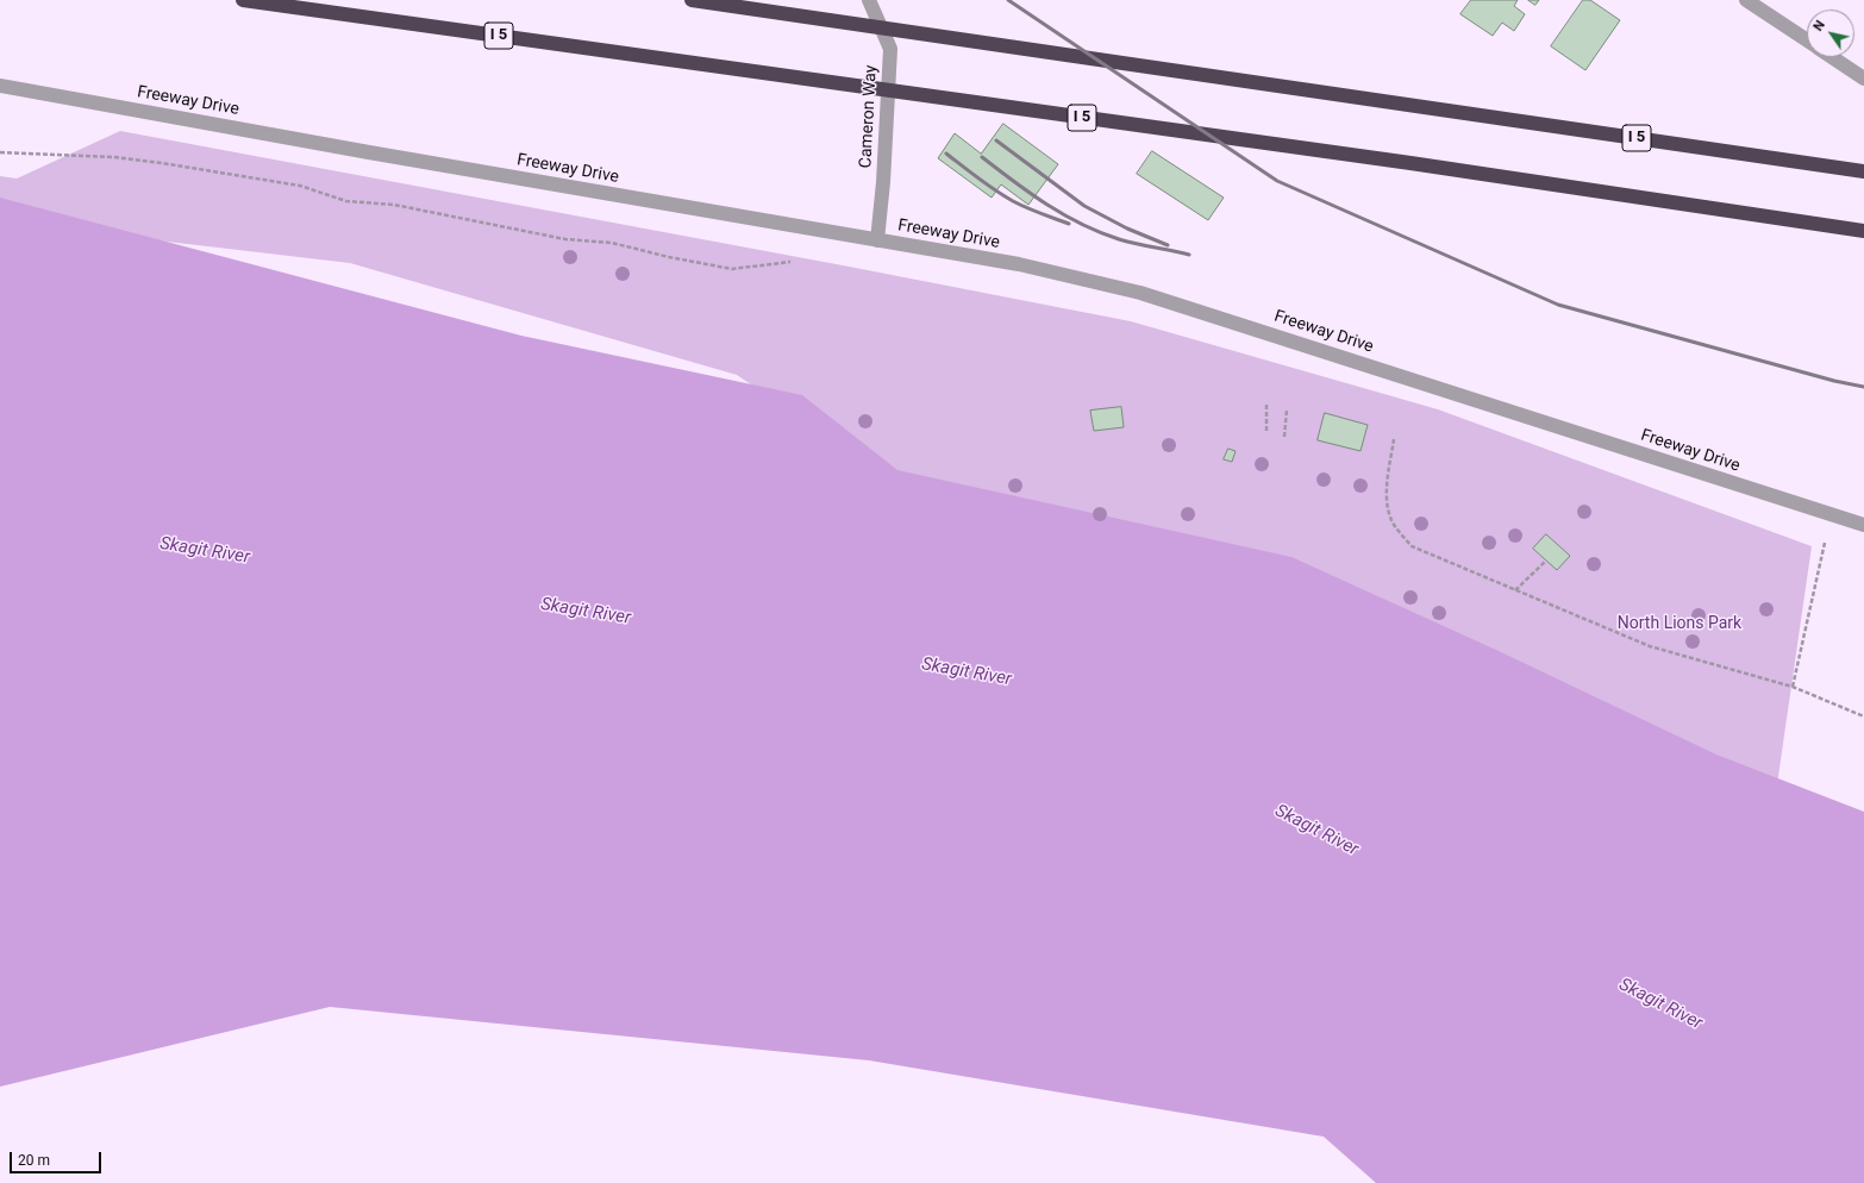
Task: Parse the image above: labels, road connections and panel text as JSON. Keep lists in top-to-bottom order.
{
  "streets": {
    "highway": ["I 5"],
    "street": ["Freeway Drive", "Cameron Way"]
  },
  "crossings": [
    ["Freeway Drive", "Cameron Way"]
  ],
  "water": ["Skagit River"],
  "parks": ["North Lions Park"],
  "scale_bar": "20 m",
  "north": "top left"
}
